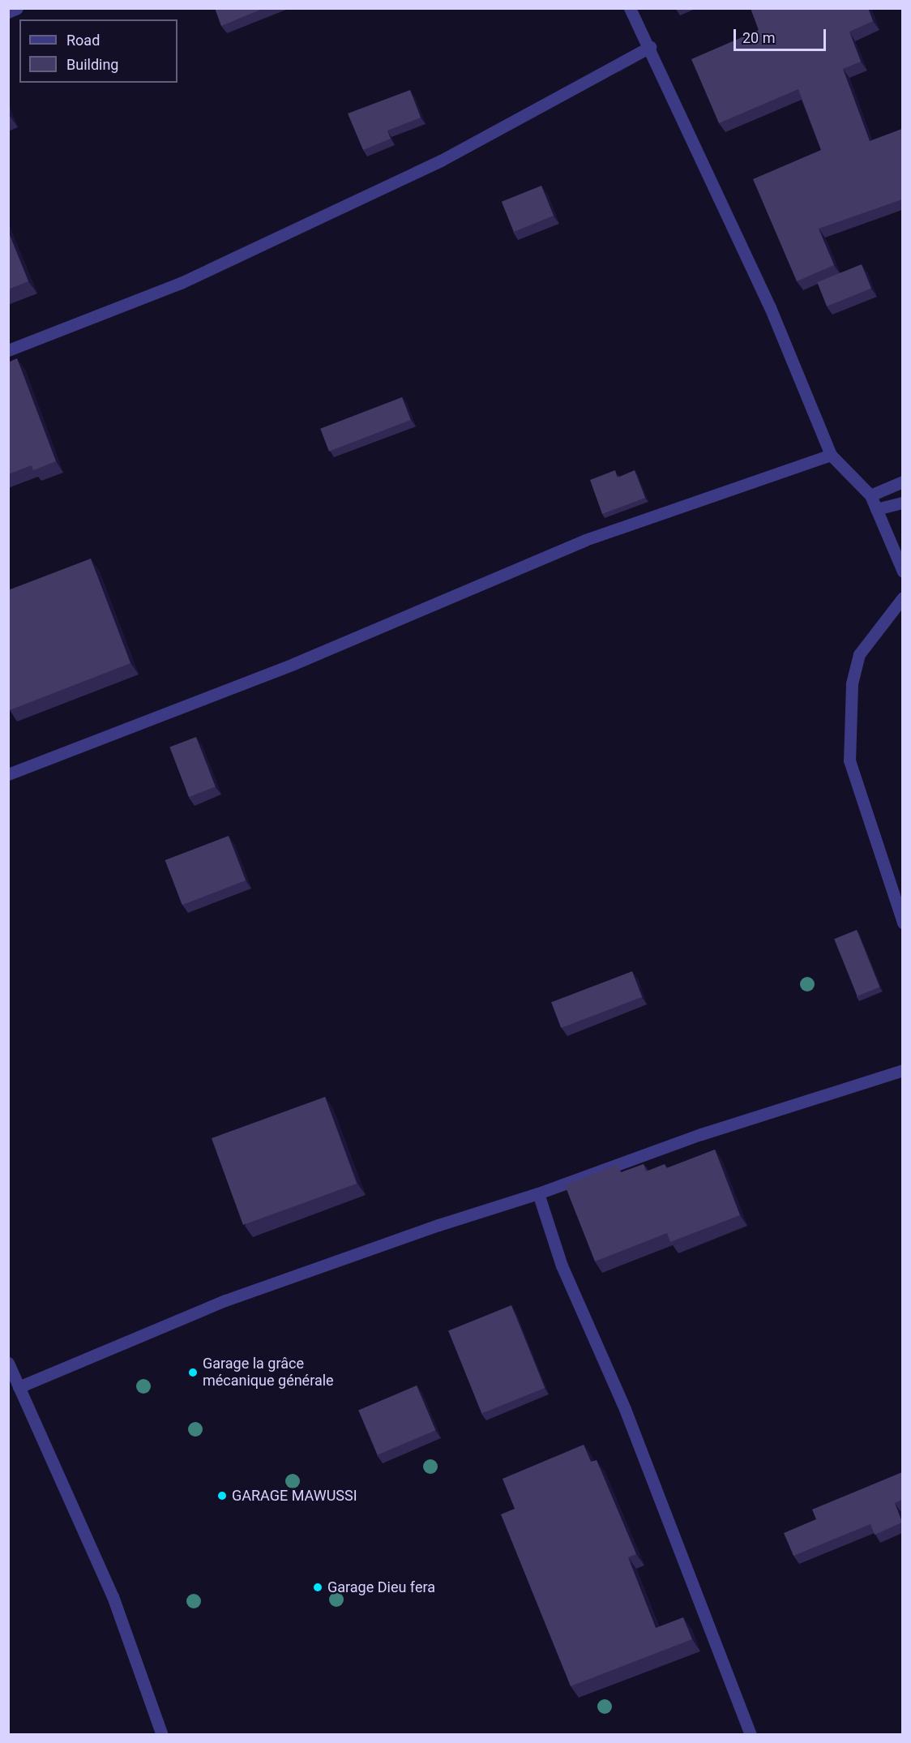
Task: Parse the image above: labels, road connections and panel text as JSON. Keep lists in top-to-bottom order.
{
  "places": ["Garage la grâce mécanique générale", "GARAGE MAWUSSI", "Garage Dieu fera"],
  "legend": ["Road", "Building"],
  "scale_bar": "20 m"
}
